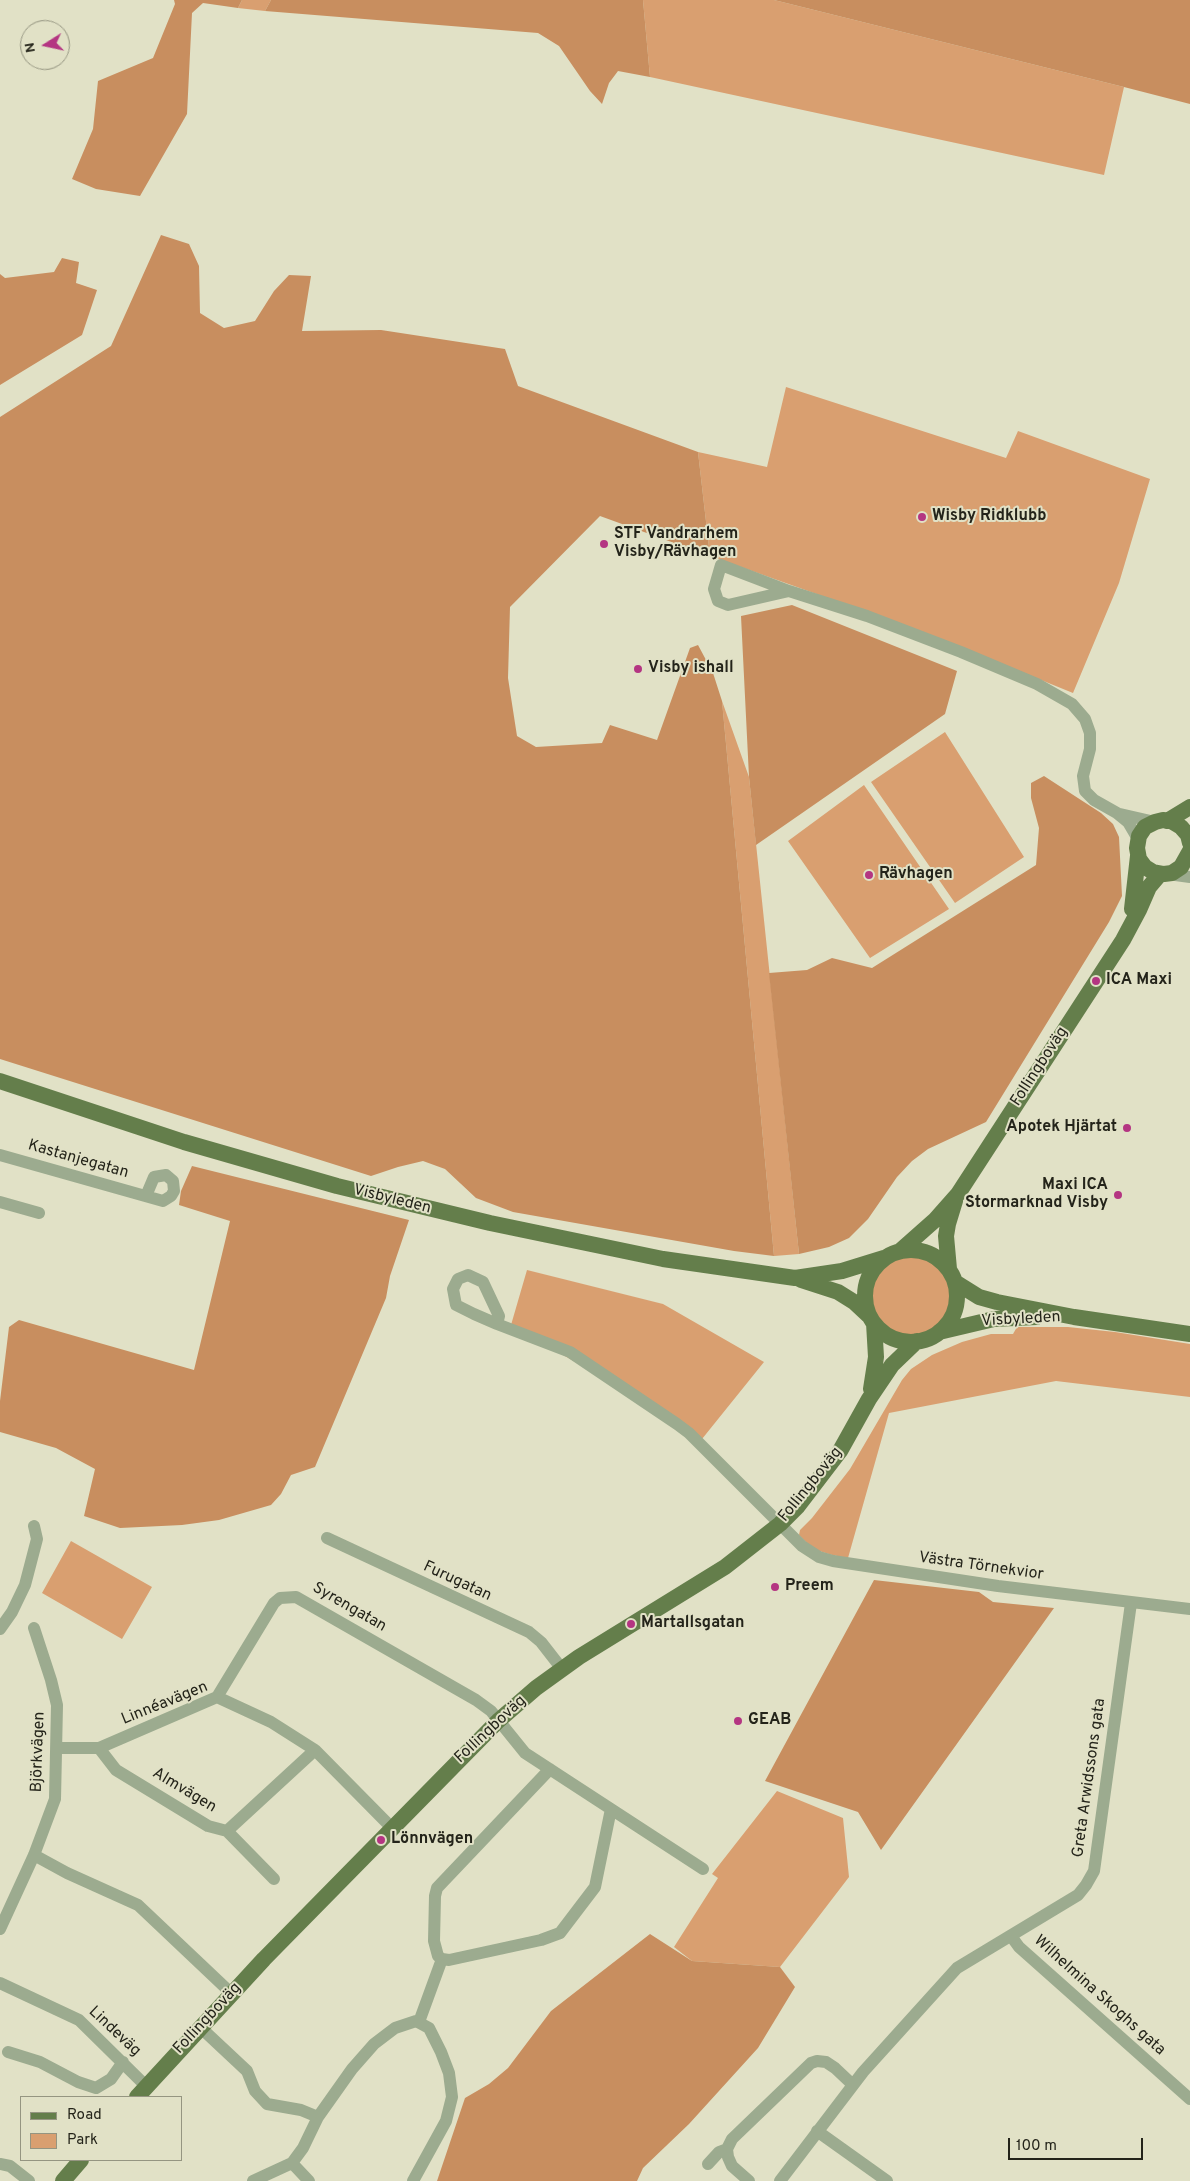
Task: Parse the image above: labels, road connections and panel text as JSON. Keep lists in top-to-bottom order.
{
  "streets": {
    "main road": ["Follingboväg", "Visbyleden"],
    "street": [
      "Kastanjegatan",
      "Västra Törnekvior",
      "Furugatan",
      "Syrengatan",
      "Linnéavägen",
      "Björkvägen",
      "Greta Arwidssons gata",
      "Almvägen",
      "Wilhelmina Skoghs gata",
      "Lindeväg"
    ]
  },
  "crossings": [
    ["Follingboväg", "Visbyleden"],
    ["Follingboväg", "Västra Törnekvior"],
    ["Follingboväg", "Furugatan"],
    ["Follingboväg", "Syrengatan"],
    ["Follingboväg", "Linnéavägen"],
    ["Follingboväg", "Lindeväg"],
    ["Västra Törnekvior", "Greta Arwidssons gata"],
    ["Syrengatan", "Linnéavägen"],
    ["Linnéavägen", "Björkvägen"],
    ["Linnéavägen", "Almvägen"],
    ["Greta Arwidssons gata", "Wilhelmina Skoghs gata"]
  ],
  "places": [
    "Wisby Ridklubb",
    "STF Vandrarhem Visby/Rävhagen",
    "Visby ishall",
    "Rävhagen",
    "ICA Maxi",
    "Apotek Hjärtat",
    "Maxi ICA Stormarknad Visby",
    "Preem",
    "Martallsgatan",
    "GEAB",
    "Lönnvägen"
  ],
  "legend": ["Road", "Park"],
  "scale_bar": "100 m",
  "north": "left"
}
